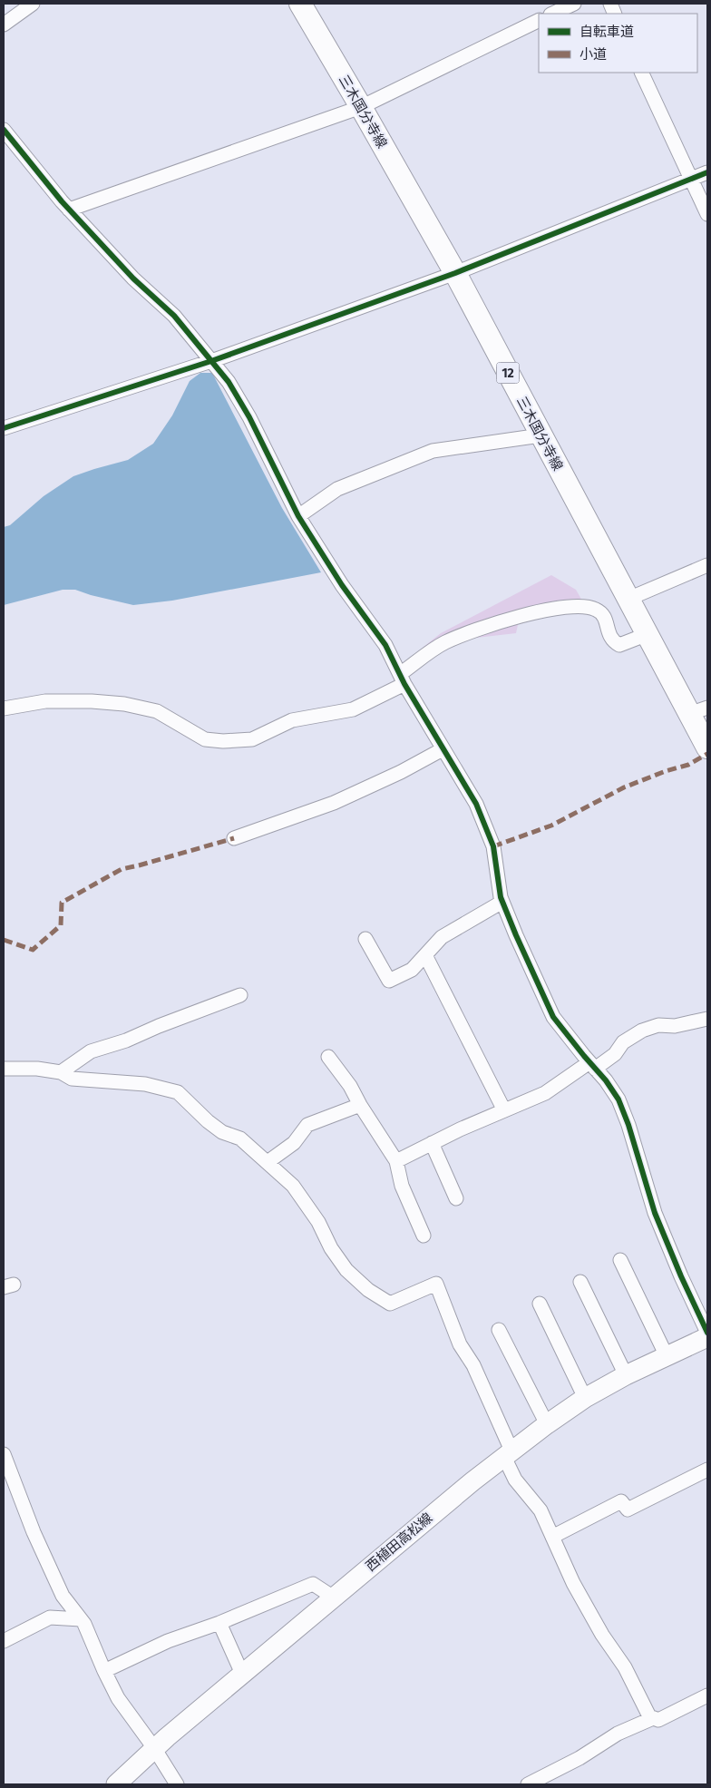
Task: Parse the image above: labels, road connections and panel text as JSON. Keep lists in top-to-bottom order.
{
  "streets": {
    "main road": ["三木国分寺線", "12", "西植田高松線"]
  },
  "legend": ["自転車道", "小道"]
}
